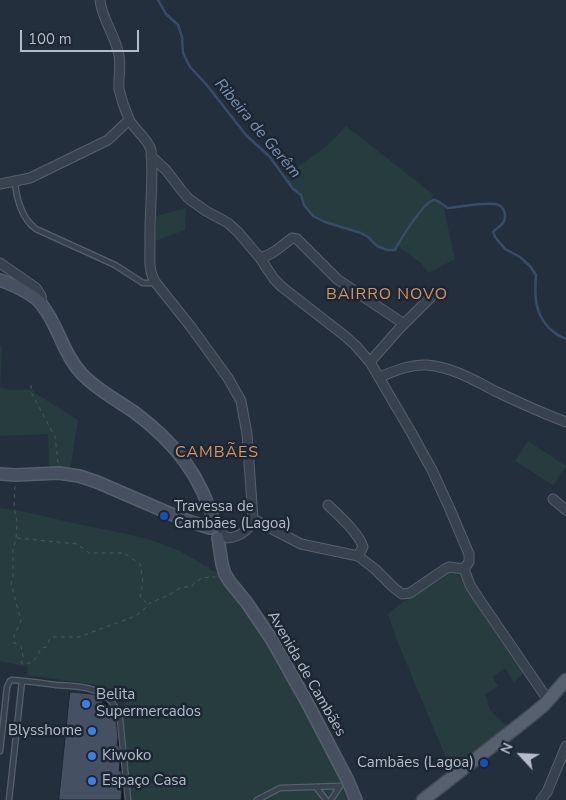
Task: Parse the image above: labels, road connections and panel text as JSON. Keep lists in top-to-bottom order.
{
  "streets": {
    "street": ["Avenida de Cambães"]
  },
  "districts": ["BAIRRO NOVO", "CAMBÃES"],
  "water": ["Ribeira de Gerêm"],
  "places": [
    "Travessa de Cambães (Lagoa)",
    "Belita Supermercados",
    "Blysshome",
    "Kiwoko",
    "Cambães (Lagoa)",
    "Espaço Casa"
  ],
  "scale_bar": "100 m",
  "north": "top left"
}
